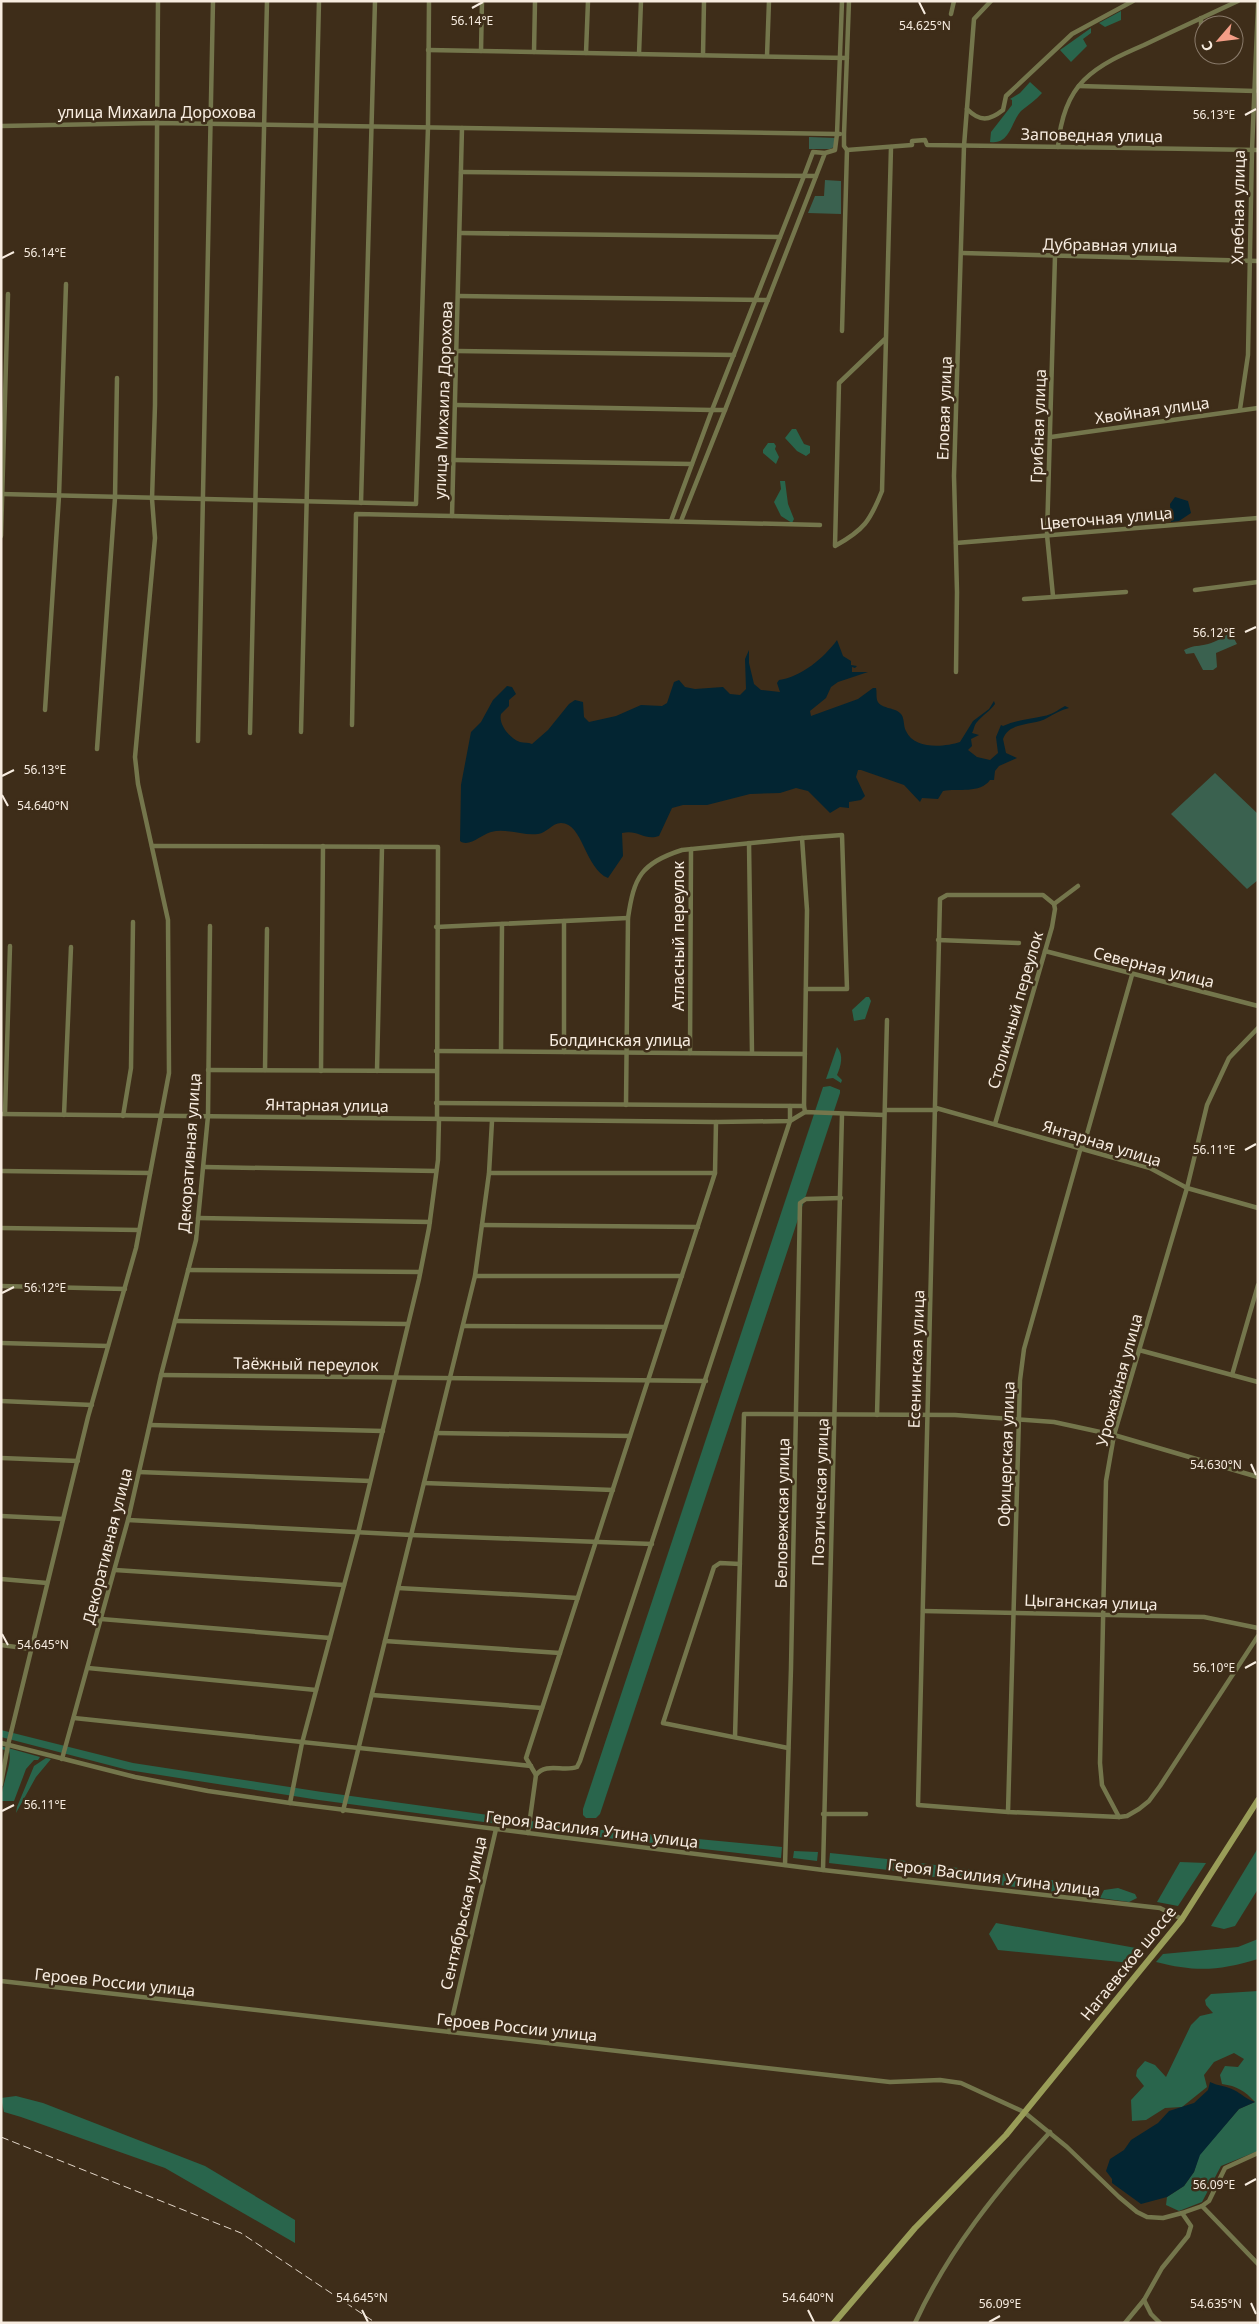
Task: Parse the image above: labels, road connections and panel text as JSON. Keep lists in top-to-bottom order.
{
  "streets": {
    "street": [
      "улица Михаила Дорохова",
      "Заповедная улица",
      "Хлебная улица",
      "Дубравная улица",
      "Еловая улица",
      "Хвойная улица",
      "Грибная улица",
      "Цветочная улица",
      "Атласный переулок",
      "Северная улица",
      "Столичный переулок",
      "Болдинская улица",
      "Янтарная улица",
      "Декоративная улица",
      "Есенинская улица",
      "Таёжный переулок",
      "Урожайная улица",
      "Офицерская улица",
      "Поэтическая улица",
      "Беловежская улица",
      "Цыганская улица",
      "Героя Василия Утина улица",
      "Сентябрьская улица",
      "Нагаевское шоссе",
      "Героев России улица"
    ]
  },
  "crossings": [
    ["Заповедная улица", "Хлебная улица"],
    ["Заповедная улица", "Еловая улица"],
    ["Хлебная улица", "Дубравная улица"],
    ["Хлебная улица", "Хвойная улица"],
    ["Дубравная улица", "Еловая улица"],
    ["Дубравная улица", "Грибная улица"],
    ["Еловая улица", "Цветочная улица"],
    ["Хвойная улица", "Грибная улица"],
    ["Грибная улица", "Цветочная улица"],
    ["Атласный переулок", "Болдинская улица"],
    ["Северная улица", "Столичный переулок"],
    ["Северная улица", "Офицерская улица"],
    ["Столичный переулок", "Янтарная улица"],
    ["Столичный переулок", "Есенинская улица"],
    ["Янтарная улица", "Декоративная улица"],
    ["Янтарная улица", "Есенинская улица"],
    ["Янтарная улица", "Урожайная улица"],
    ["Янтарная улица", "Офицерская улица"],
    ["Янтарная улица", "Поэтическая улица"],
    ["Декоративная улица", "Таёжный переулок"],
    ["Декоративная улица", "Героя Василия Утина улица"],
    ["Есенинская улица", "Офицерская улица"],
    ["Есенинская улица", "Цыганская улица"],
    ["Урожайная улица", "Цыганская улица"],
    ["Офицерская улица", "Цыганская улица"],
    ["Поэтическая улица", "Беловежская улица"],
    ["Поэтическая улица", "Героя Василия Утина улица"],
    ["Беловежская улица", "Героя Василия Утина улица"],
    ["Героя Василия Утина улица", "Сентябрьская улица"],
    ["Героя Василия Утина улица", "Нагаевское шоссе"],
    ["Сентябрьская улица", "Героев России улица"],
    ["Нагаевское шоссе", "Героев России улица"]
  ],
  "north": "bottom left",
  "coordinates": [
    "56.14°E",
    "54.625°N",
    "56.13°E",
    "56.12°E",
    "54.640°N",
    "56.11°E",
    "54.630°N",
    "54.645°N",
    "56.10°E",
    "56.09°E",
    "54.635°N"
  ]
}
